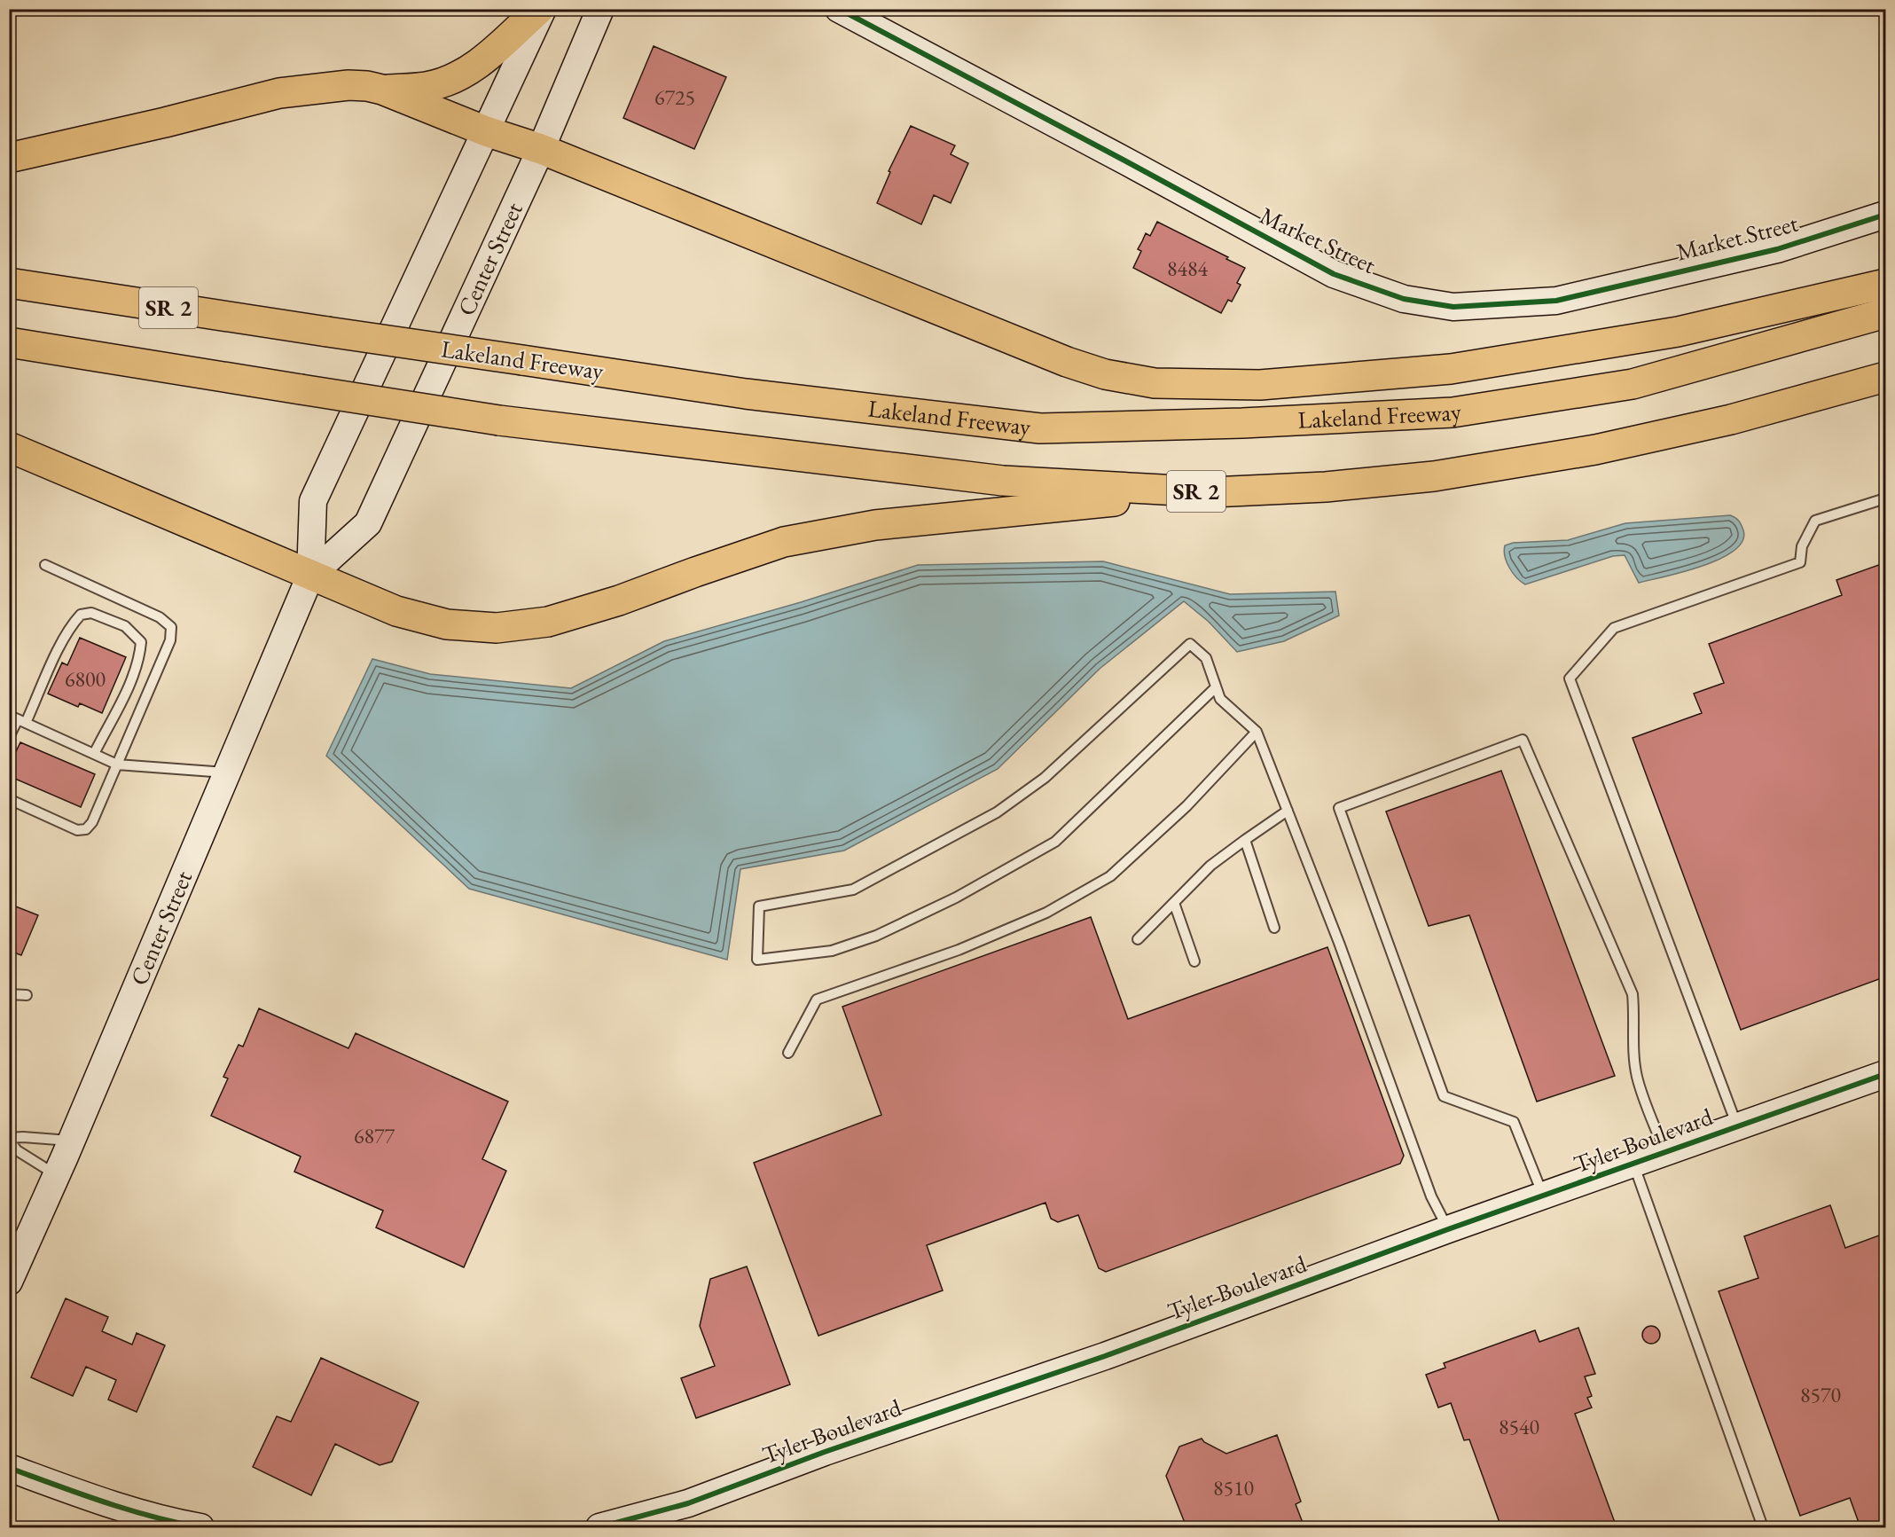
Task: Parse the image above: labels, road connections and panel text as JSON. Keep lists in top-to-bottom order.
{
  "streets": {
    "highway": ["SR 2", "Lakeland Freeway"],
    "street": ["Market Street", "Center Street", "Tyler Boulevard"]
  },
  "house_numbers": [
    "6725",
    "8484",
    "6800",
    "6877",
    "8570",
    "8540",
    "8510"
  ]
}
